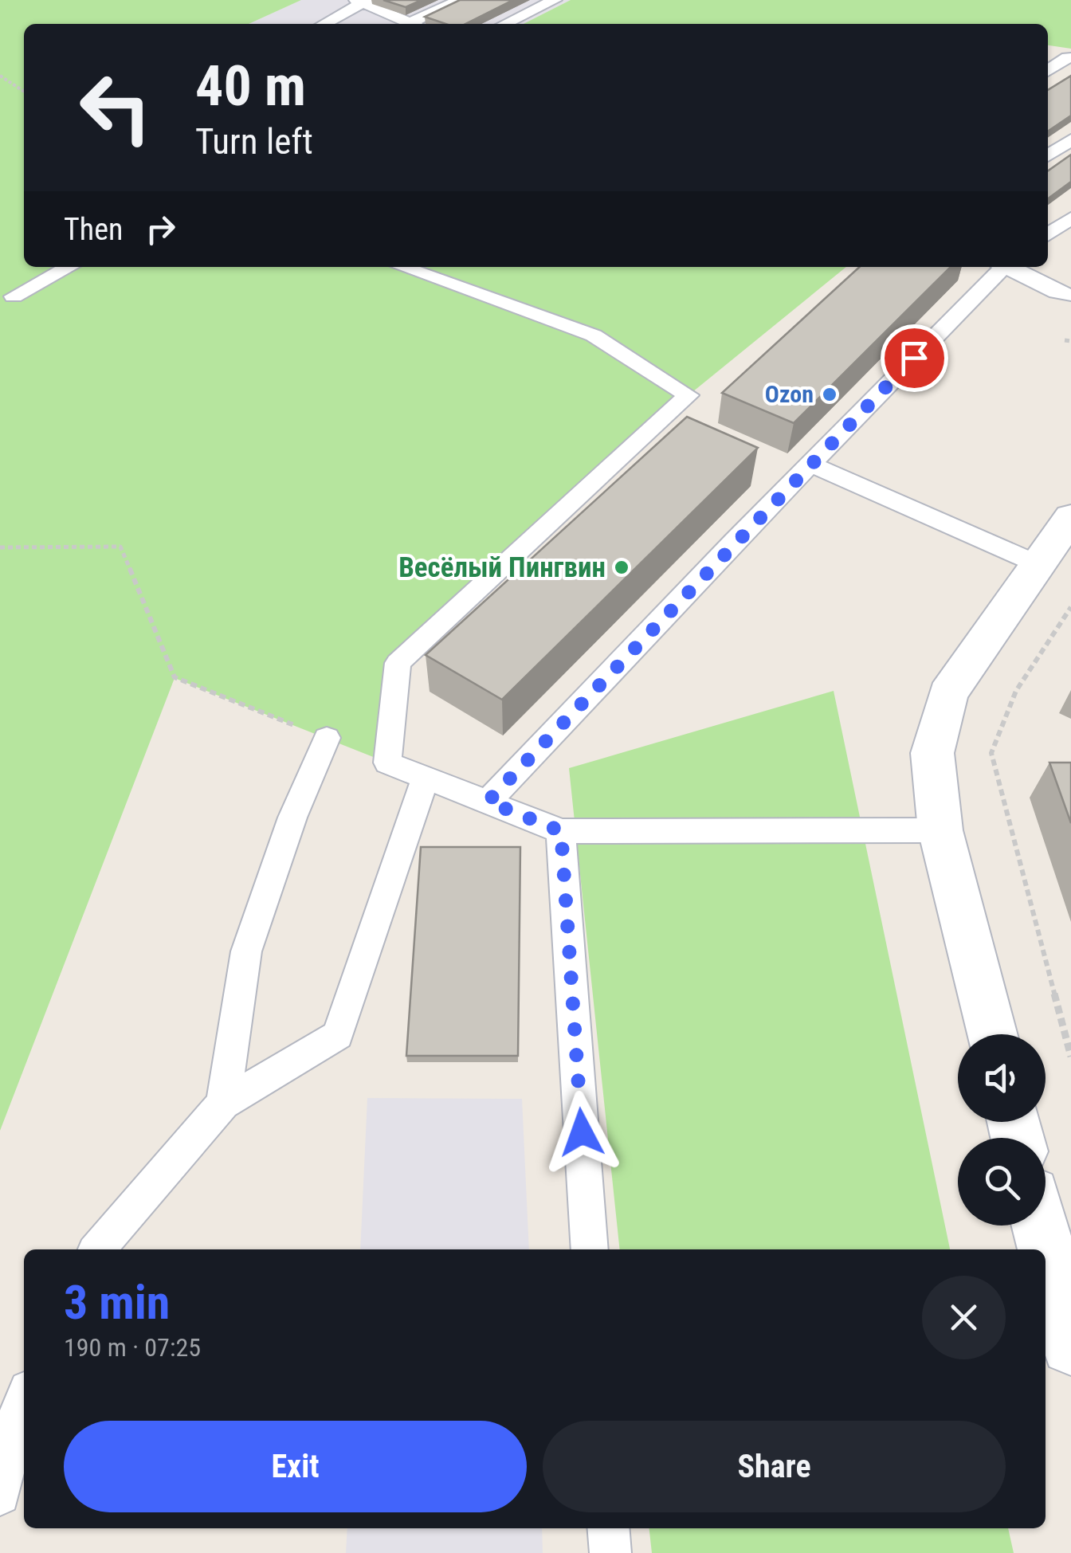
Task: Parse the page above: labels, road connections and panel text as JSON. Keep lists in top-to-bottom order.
{
  "places": ["Ozon", "Весёлый Пингвин"],
  "page": {
    "turn": ["40 m", "Turn left"],
    "then": "Then",
    "heading": ["3 min", "190 m · 07:25"],
    "buttons": ["Exit", "Share"]
  }
}
